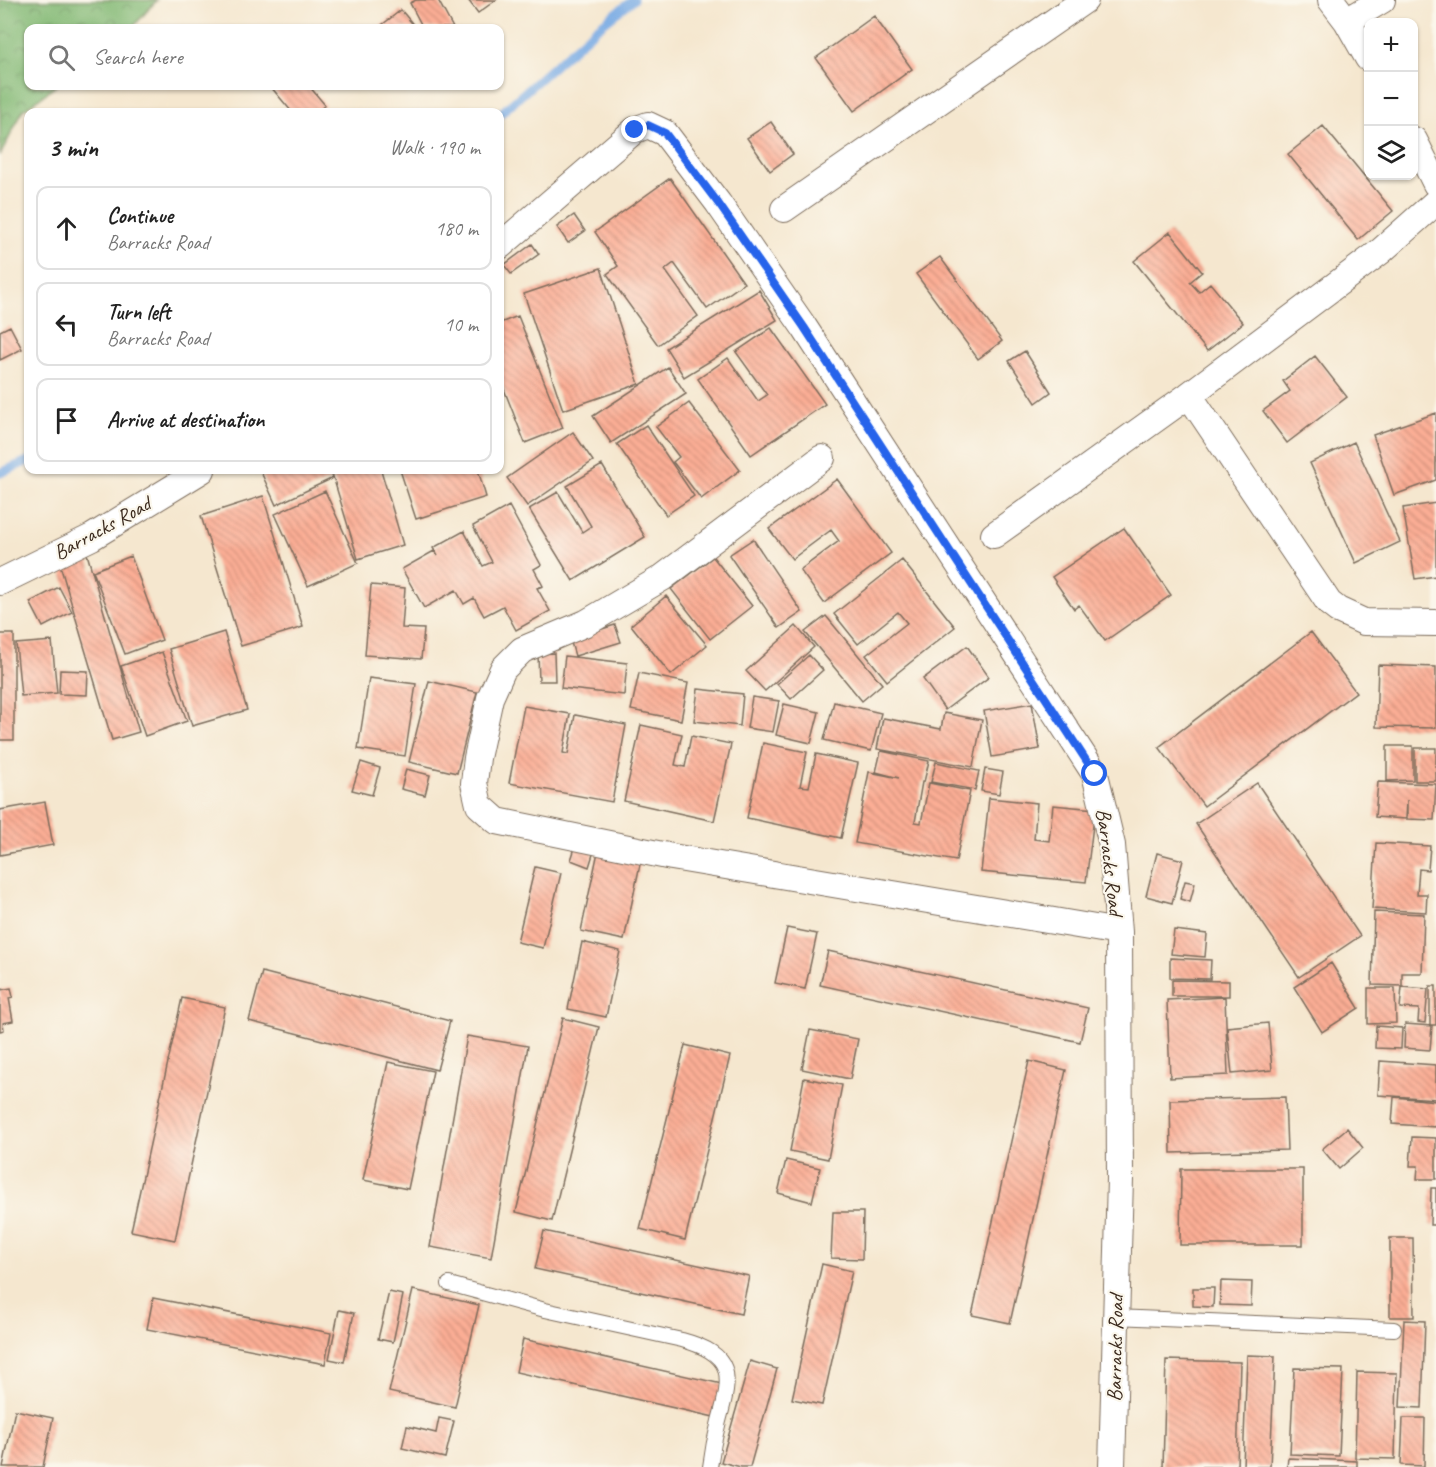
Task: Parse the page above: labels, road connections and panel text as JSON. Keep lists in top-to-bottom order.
{
  "streets": {
    "street": ["Barracks Road"]
  },
  "page": {
    "map_buttons": ["+", "−"],
    "search": "Search here",
    "heading": ["3 min", "Walk · 190 m"],
    "list": [
      ["Continue", "Barracks Road", "180 m"],
      ["Turn left", "Barracks Road", "10 m"],
      "Arrive at destination"
    ]
  }
}
